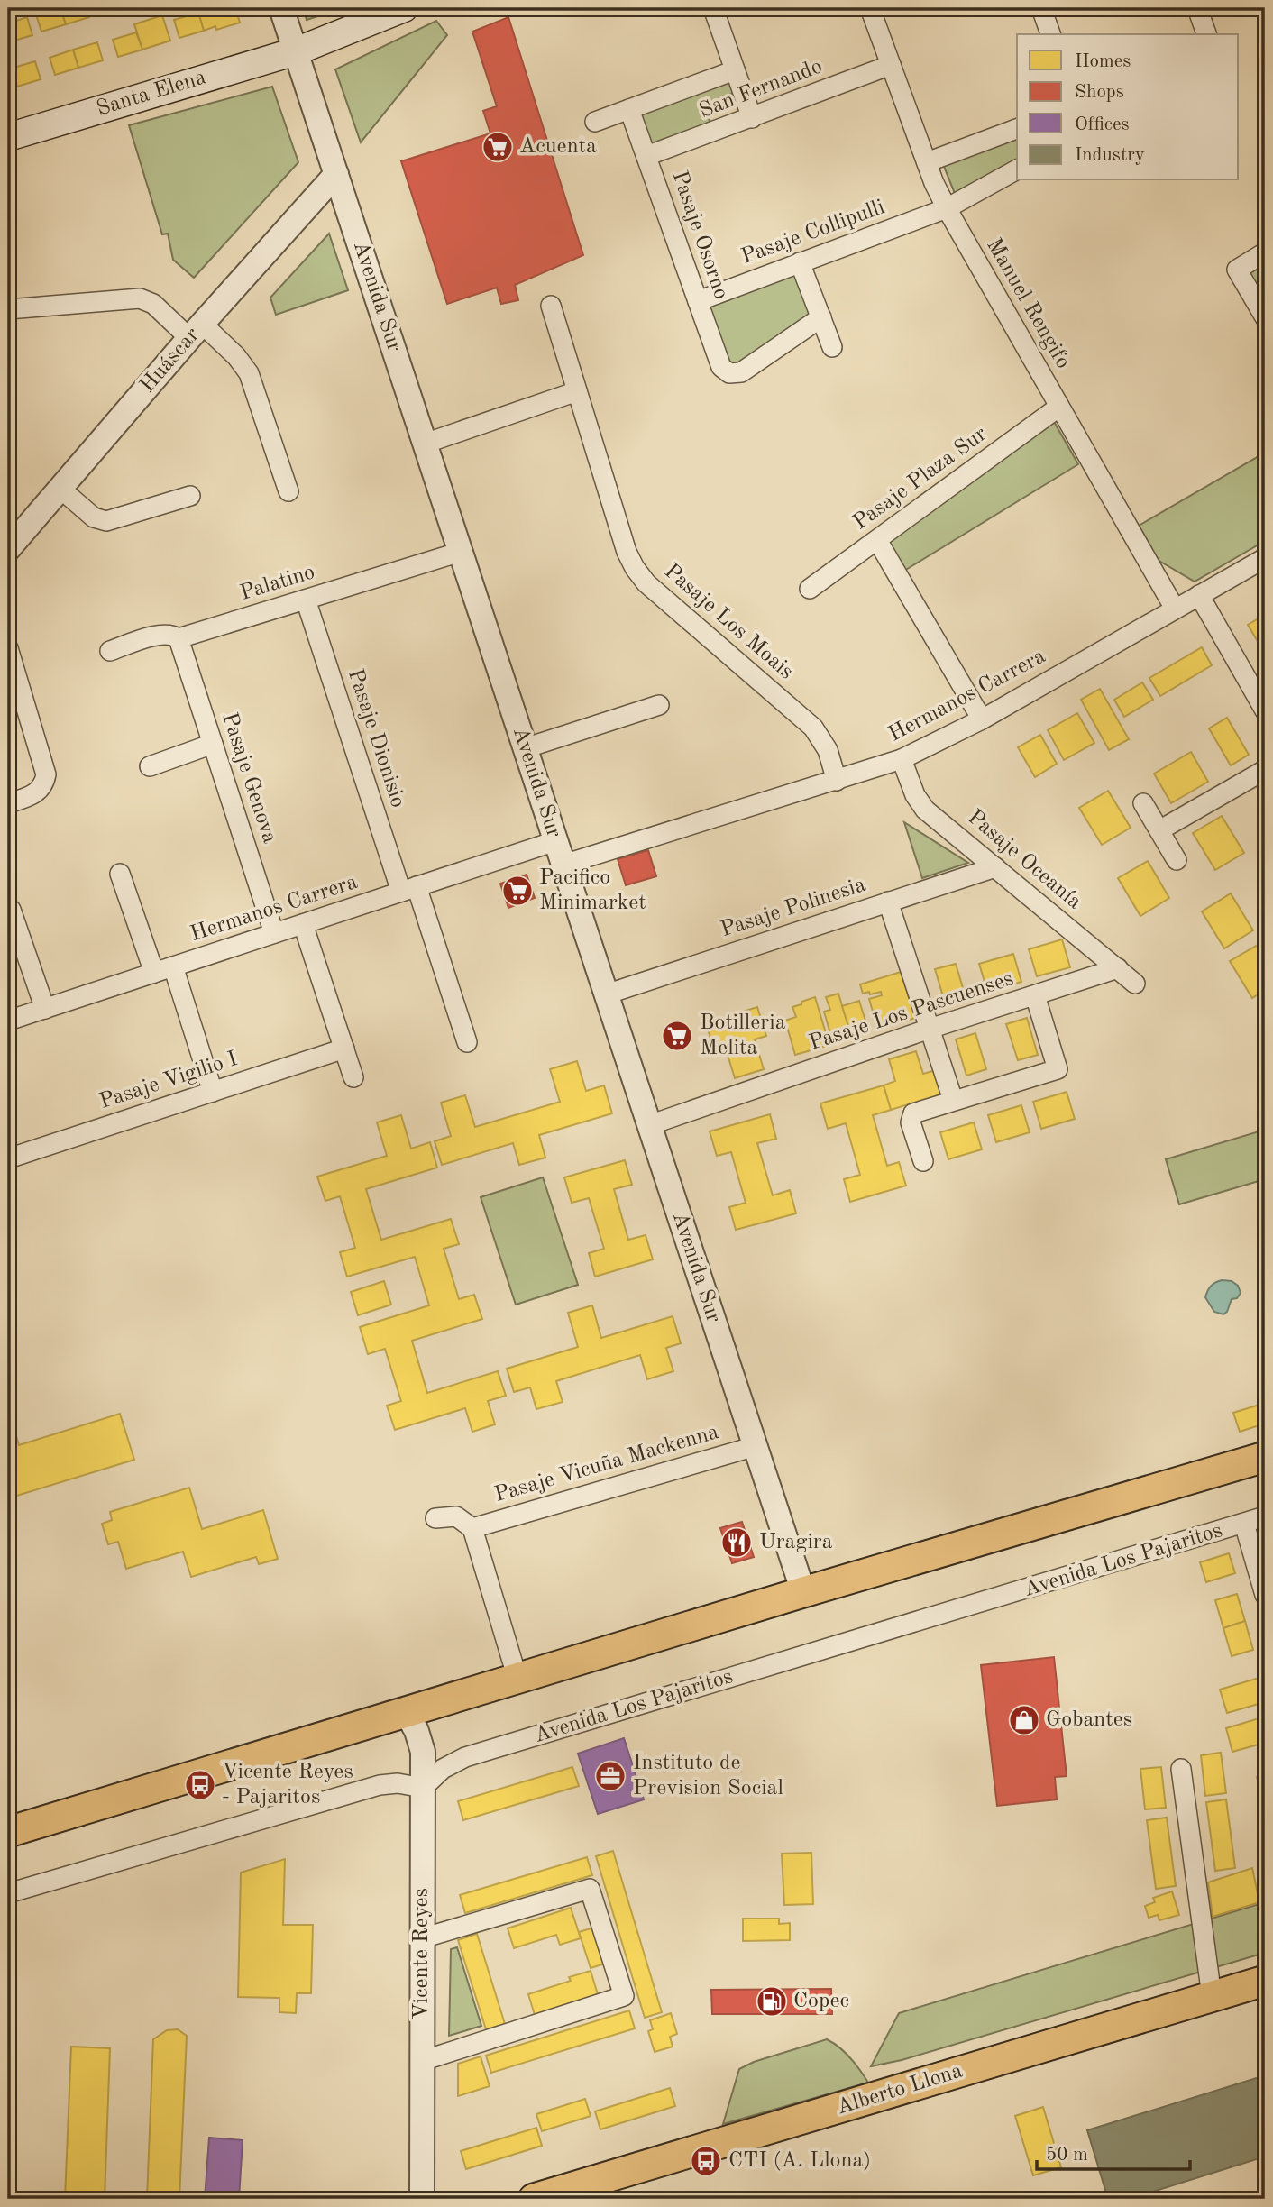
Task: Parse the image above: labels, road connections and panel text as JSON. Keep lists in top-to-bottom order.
{
  "streets": {
    "main road": ["Santa Elena", "Alberto Llona"],
    "street": [
      "San Fernando",
      "Pasaje Collipulli",
      "Pasaje Osorno",
      "Avenida Sur",
      "Manuel Rengifo",
      "Huáscar",
      "Pasaje Plaza Sur",
      "Palatino",
      "Pasaje Los Moais",
      "Hermanos Carrera",
      "Pasaje Dionisio",
      "Pasaje Genova",
      "Pasaje Oceanía",
      "Pasaje Polinesia",
      "Pasaje Los Pascuenses",
      "Pasaje Vigilio I",
      "Pasaje Vicuña Mackenna",
      "Avenida Los Pajaritos",
      "Vicente Reyes"
    ]
  },
  "crossings": [
    ["San Fernando", "Pasaje Osorno"],
    ["San Fernando", "Manuel Rengifo"],
    ["Santa Elena", "Avenida Sur"],
    ["Pasaje Collipulli", "Pasaje Osorno"],
    ["Pasaje Collipulli", "Manuel Rengifo"],
    ["Avenida Sur", "Huáscar"],
    ["Avenida Sur", "Palatino"],
    ["Avenida Sur", "Hermanos Carrera"],
    ["Avenida Sur", "Pasaje Polinesia"],
    ["Avenida Sur", "Pasaje Los Pascuenses"],
    ["Avenida Sur", "Pasaje Vicuña Mackenna"],
    ["Manuel Rengifo", "Pasaje Plaza Sur"],
    ["Manuel Rengifo", "Hermanos Carrera"],
    ["Palatino", "Pasaje Dionisio"],
    ["Palatino", "Pasaje Genova"],
    ["Pasaje Los Moais", "Hermanos Carrera"],
    ["Hermanos Carrera", "Pasaje Dionisio"],
    ["Hermanos Carrera", "Pasaje Genova"],
    ["Hermanos Carrera", "Pasaje Oceanía"],
    ["Pasaje Oceanía", "Pasaje Polinesia"],
    ["Pasaje Oceanía", "Pasaje Los Pascuenses"],
    ["Avenida Los Pajaritos", "Vicente Reyes"]
  ],
  "places": {
    "supermarket": ["Acuenta", "Pacifico Minimarket", "Botilleria Melita"],
    "restaurant": ["Uragira"],
    "shop": ["Gobantes"],
    "office": ["Instituto de Prevision Social"],
    "bus stop": ["Vicente Reyes - Pajaritos", "CTI (A. Llona)"],
    "fuel station": ["Copec"]
  },
  "legend": [
    "Homes",
    "Shops",
    "Offices",
    "Industry"
  ],
  "scale_bar": "50 m"
}
